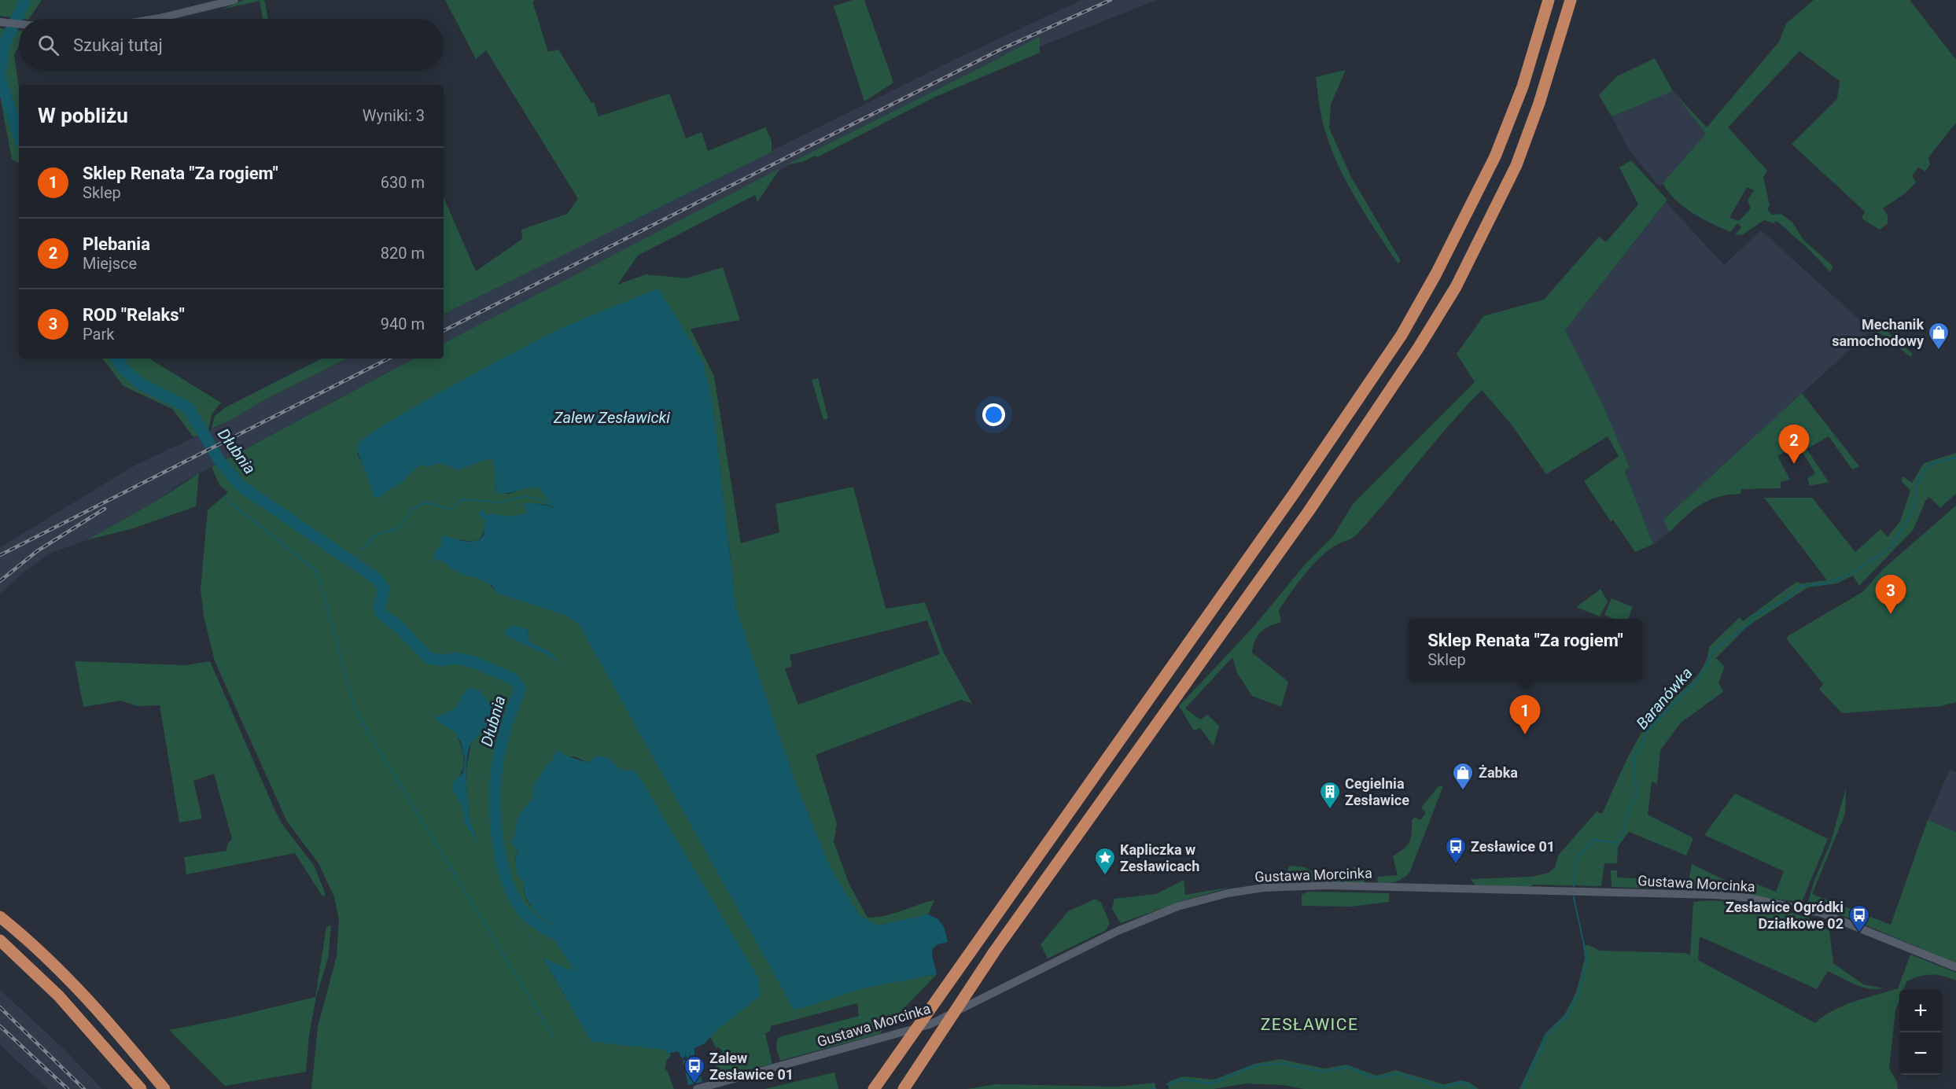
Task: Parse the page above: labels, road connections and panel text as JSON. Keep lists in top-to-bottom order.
{
  "streets": {
    "street": ["Gustawa Morcinka"]
  },
  "districts": ["ZESŁAWICE"],
  "water": ["Zalew Zesławicki", "Dłubnia", "Baranówka"],
  "places": {
    "shop": ["Mechanik samochodowy", "Żabka"],
    "building": ["Cegielnia Zesławice"],
    "bus stop": ["Zesławice 01", "Zesławice Ogródki Działkowe 02", "Zalew Zesławice 01"],
    "place": ["Kapliczka w Zesławicach"]
  },
  "page": {
    "search": "Szukaj tutaj",
    "heading": ["W pobliżu", "Wyniki: 3"],
    "list": [
      {
        "mark": "1",
        "name": "Sklep Renata \"Za rogiem\"",
        "note": "Sklep",
        "value": "630 m"
      },
      {
        "mark": "2",
        "name": "Plebania",
        "note": "Miejsce",
        "value": "820 m"
      },
      {
        "mark": "3",
        "name": "ROD \"Relaks\"",
        "note": "Park",
        "value": "940 m"
      }
    ],
    "pins": ["2", "3", "1"],
    "popup": ["Sklep Renata \"Za rogiem\"", "Sklep"],
    "map_buttons": ["+", "−"]
  }
}
